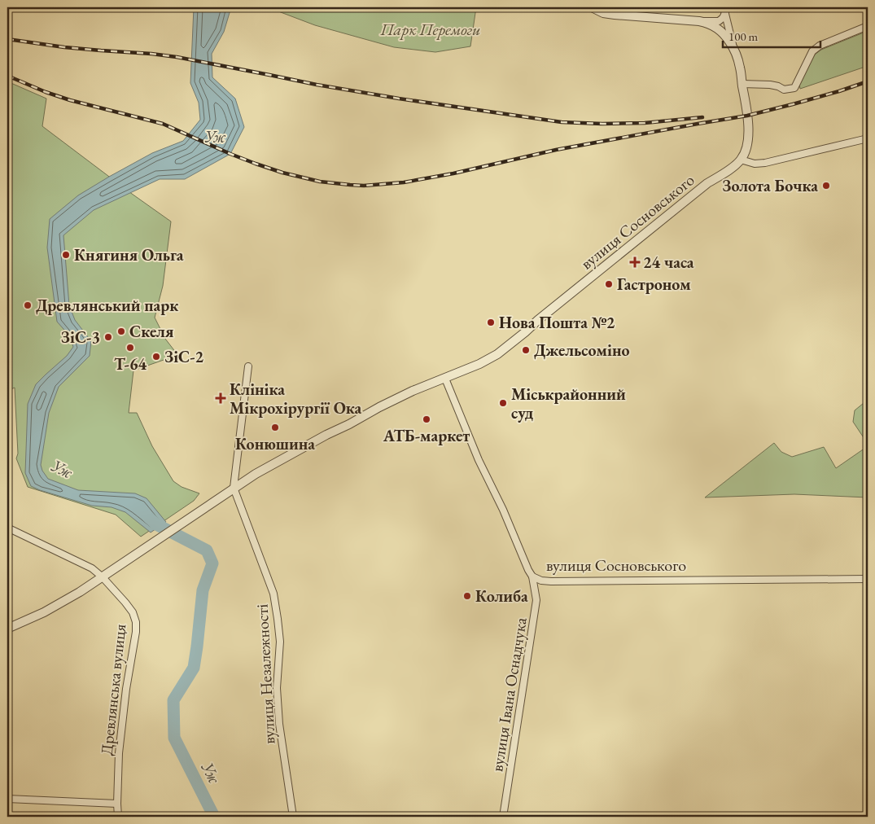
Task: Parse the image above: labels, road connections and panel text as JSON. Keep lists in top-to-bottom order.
{
  "streets": {
    "street": [
      "вулиця Сосновського",
      "вулиця Незалежності",
      "Древлянська вулиця",
      "вулиця Івана Оснадчука"
    ]
  },
  "crossings": [
    ["вулиця Сосновського", "вулиця Незалежності"],
    ["вулиця Сосновського", "Древлянська вулиця"],
    ["вулиця Сосновського", "вулиця Івана Оснадчука"]
  ],
  "water": ["Уж"],
  "parks": ["Парк Перемоги"],
  "places": {
    "other": [
      "Золота Бочка",
      "Княгиня Ольга",
      "Гастроном",
      "Древлянський парк",
      "Нова Пошта №2",
      "Скеля",
      "ЗіС-3",
      "Т-64",
      "Джельсоміно",
      "ЗіС-2",
      "Міськрайонний суд",
      "АТБ-маркет",
      "Конюшина",
      "Колиба"
    ],
    "health": ["24 часа", "Клініка Мікрохірургії Ока"]
  },
  "scale_bar": "100 m"
}
